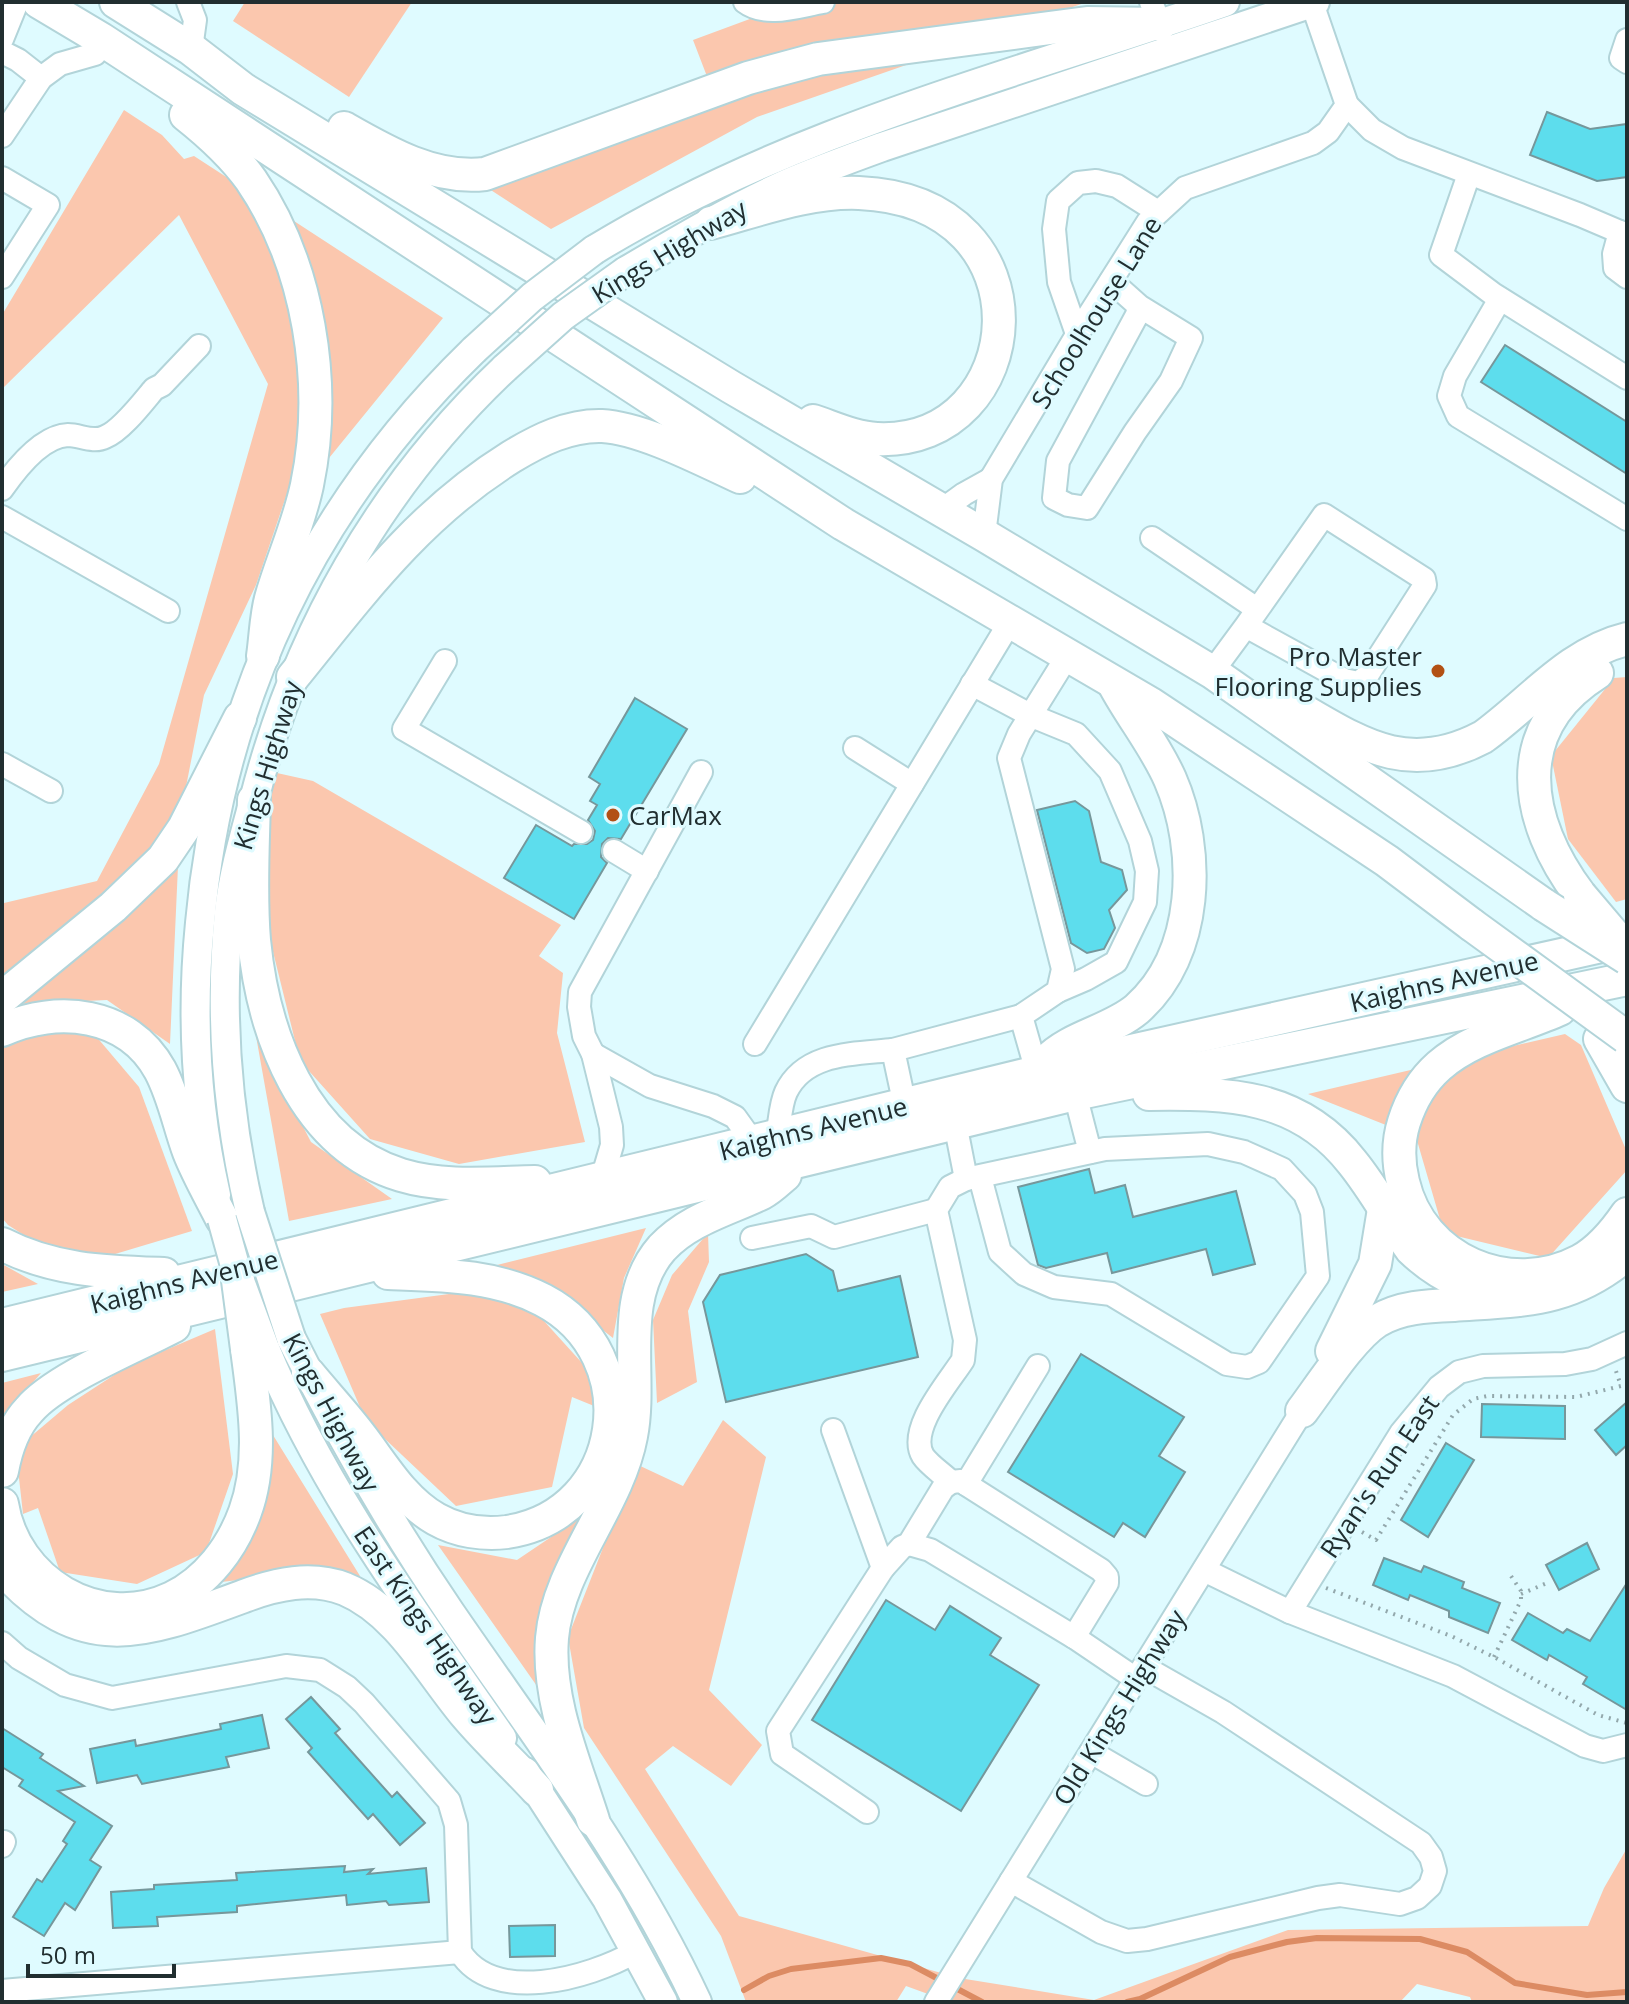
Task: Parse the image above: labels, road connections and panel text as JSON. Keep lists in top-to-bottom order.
{
  "streets": {
    "highway": ["Kaighns Avenue"],
    "main road": ["Kings Highway", "East Kings Highway"],
    "street": ["Schoolhouse Lane", "Ryan's Run East", "Old Kings Highway"]
  },
  "crossings": [
    ["Kings Highway", "East Kings Highway"]
  ],
  "places": ["Pro Master Flooring Supplies", "CarMax"],
  "scale_bar": "50 m"
}
